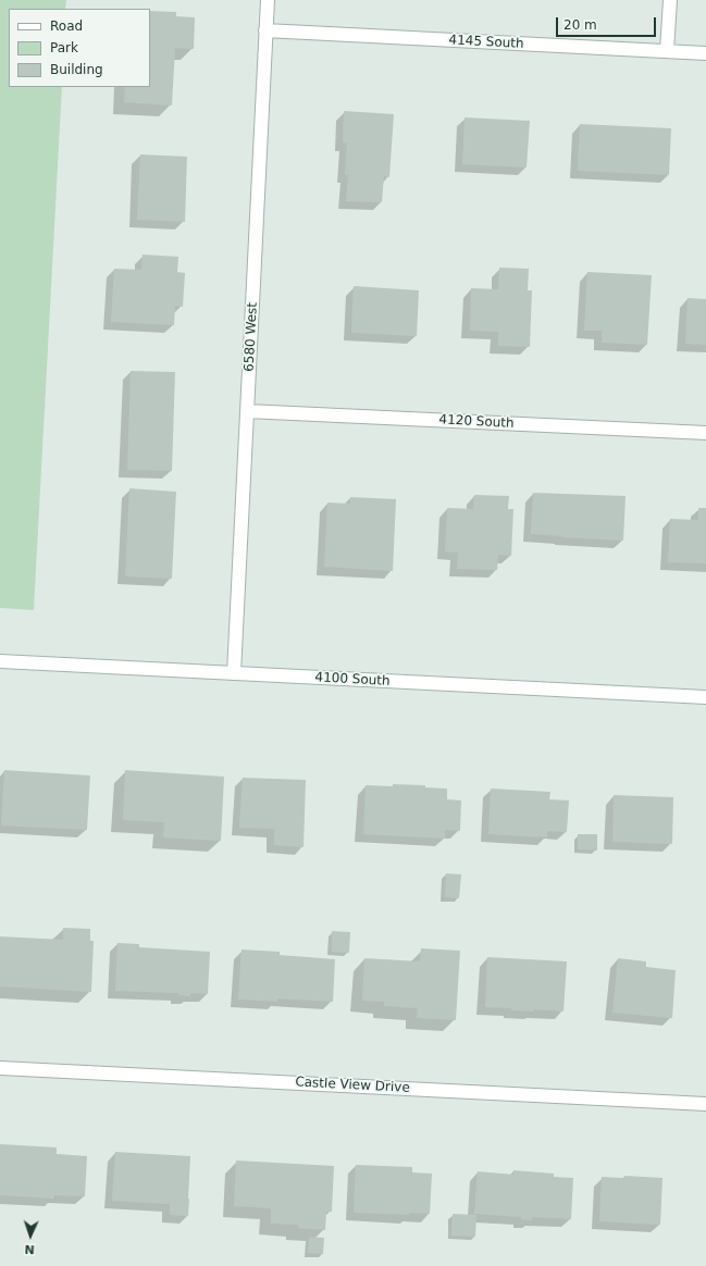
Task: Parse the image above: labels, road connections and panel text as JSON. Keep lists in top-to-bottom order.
{
  "streets": {
    "street": [
      "4145 South",
      "6580 West",
      "4120 South",
      "4100 South",
      "Castle View Drive"
    ]
  },
  "crossings": [
    ["4145 South", "6580 West"],
    ["6580 West", "4120 South"],
    ["6580 West", "4100 South"]
  ],
  "legend": ["Road", "Park", "Building"],
  "scale_bar": "20 m",
  "north": "bottom"
}
